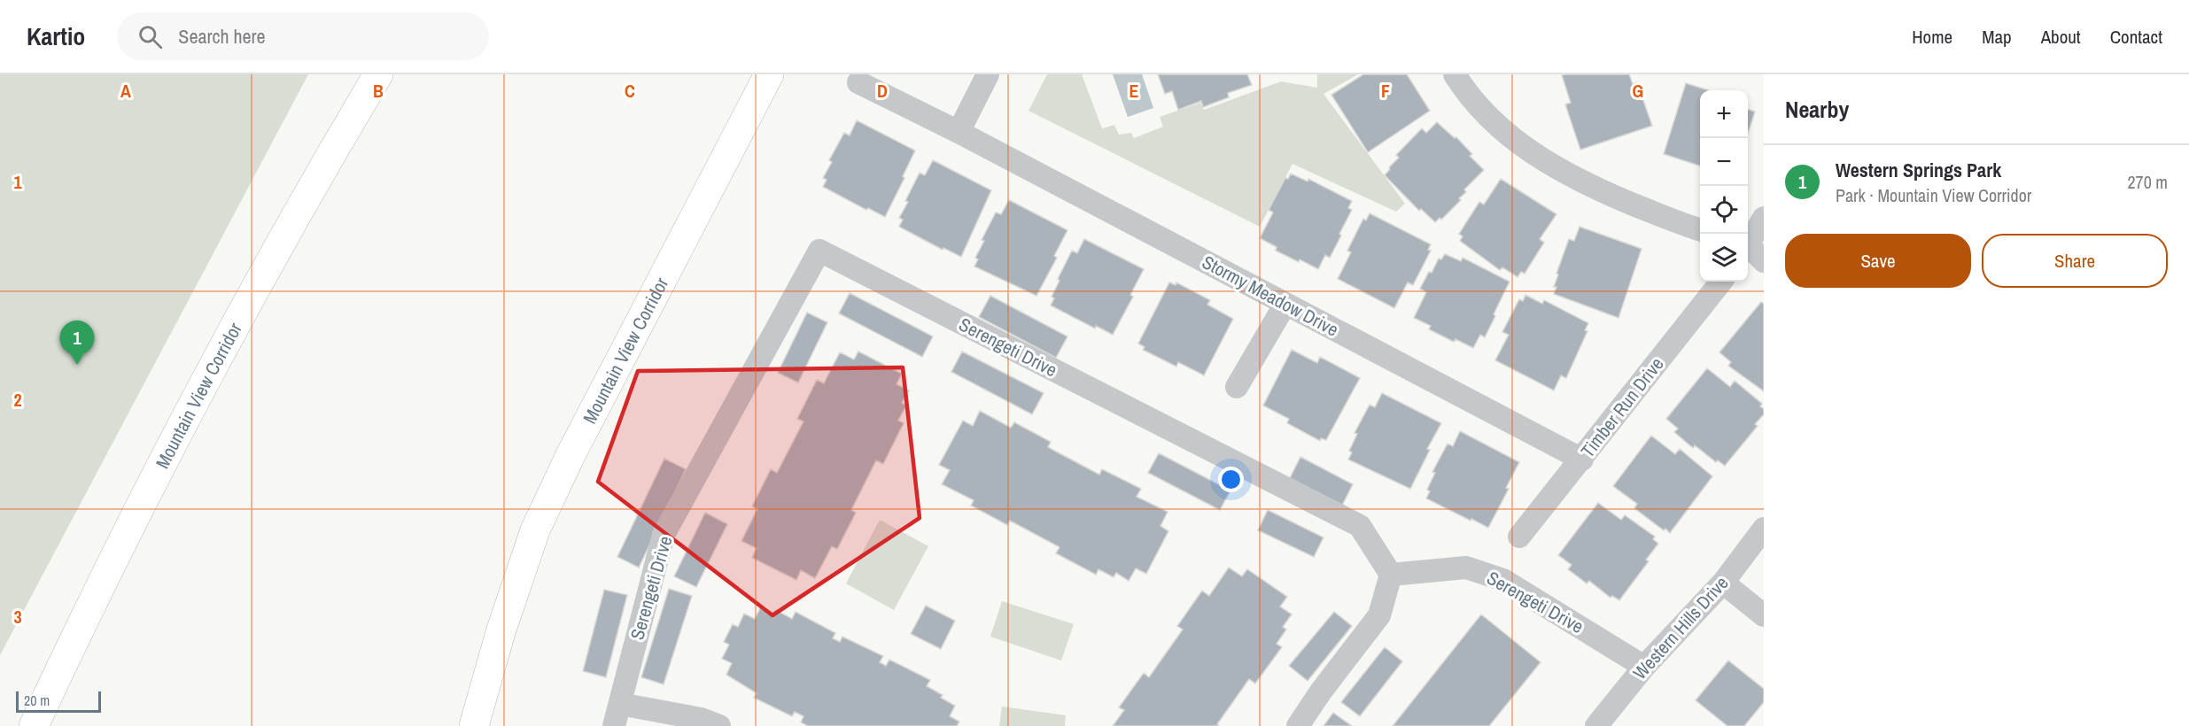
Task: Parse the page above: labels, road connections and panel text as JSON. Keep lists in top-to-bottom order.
{
  "streets": {
    "highway": ["Mountain View Corridor"],
    "street": [
      "Stormy Meadow Drive",
      "Serengeti Drive",
      "Timber Run Drive",
      "Western Hills Drive"
    ]
  },
  "crossings": [
    ["Stormy Meadow Drive", "Timber Run Drive"],
    ["Serengeti Drive", "Western Hills Drive"]
  ],
  "scale_bar": "20 m",
  "page": {
    "header": "Kartio",
    "search": "Search here",
    "nav": [
      "Home",
      "Map",
      "About",
      "Contact"
    ],
    "heading": "Nearby",
    "map_buttons": ["+", "−"],
    "list": [
      {
        "mark": "1",
        "name": "Western Springs Park",
        "note": "Park · Mountain View Corridor",
        "value": "270 m"
      }
    ],
    "buttons": ["Save", "Share"],
    "pins": "1",
    "scale": "20 m"
  },
  "grid": {
    "columns": [
      "A",
      "B",
      "C",
      "D",
      "E",
      "F",
      "G"
    ],
    "rows": ["1", "2", "3"]
  }
}
